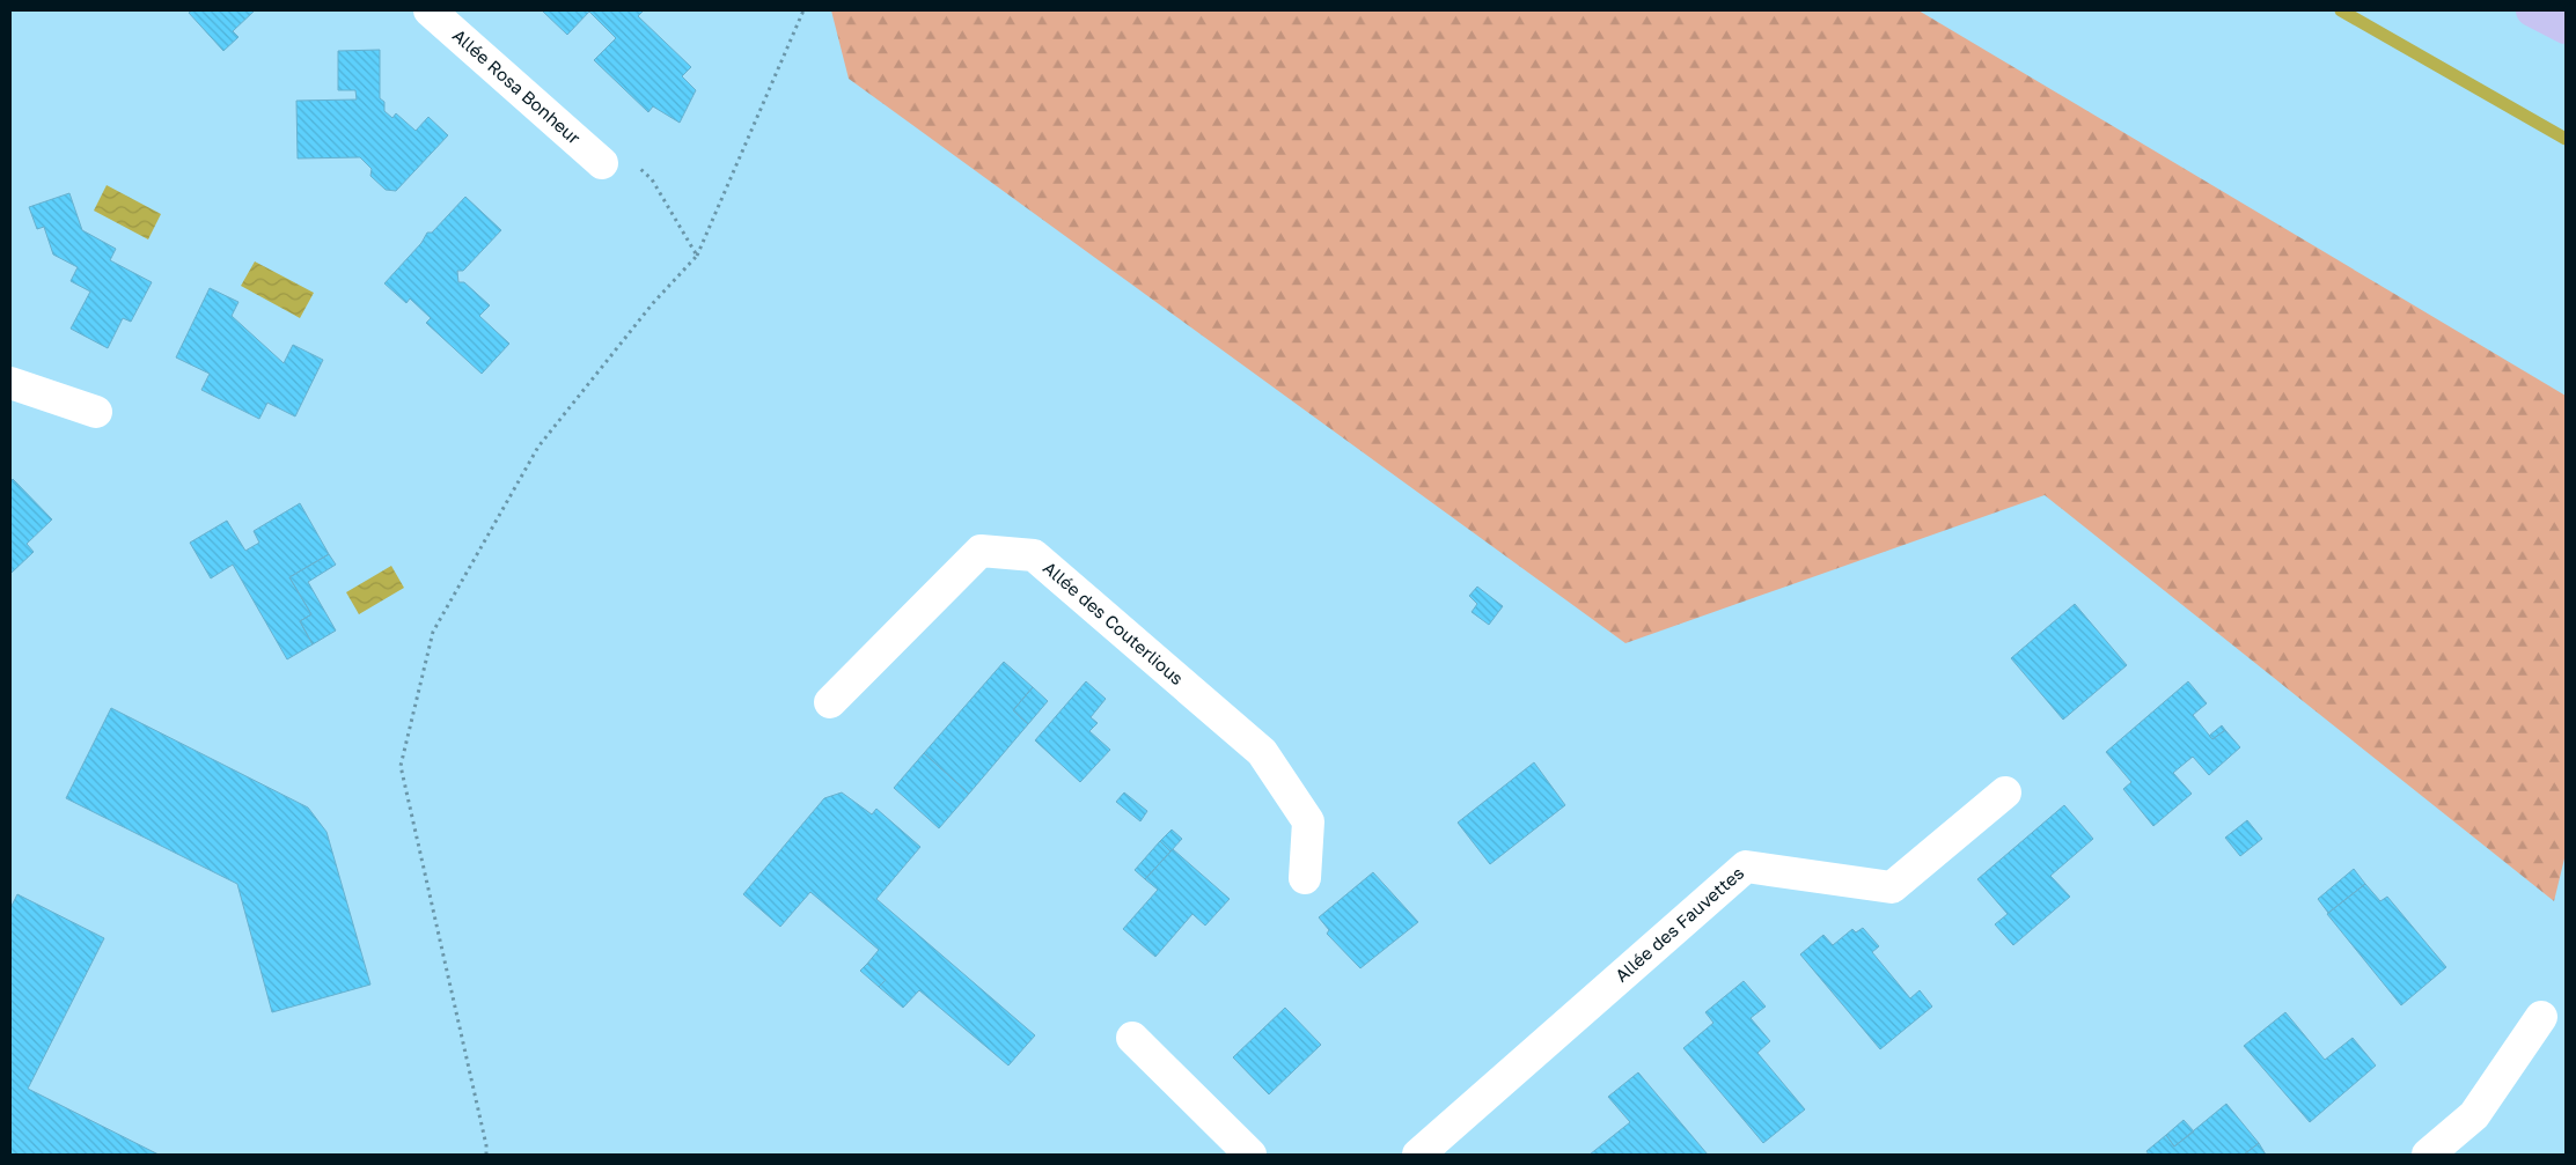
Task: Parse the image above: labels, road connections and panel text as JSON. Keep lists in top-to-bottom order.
{
  "streets": {
    "street": ["Allée Rosa Bonheur", "Allée des Couterlious", "Allée des Fauvettes"]
  }
}
